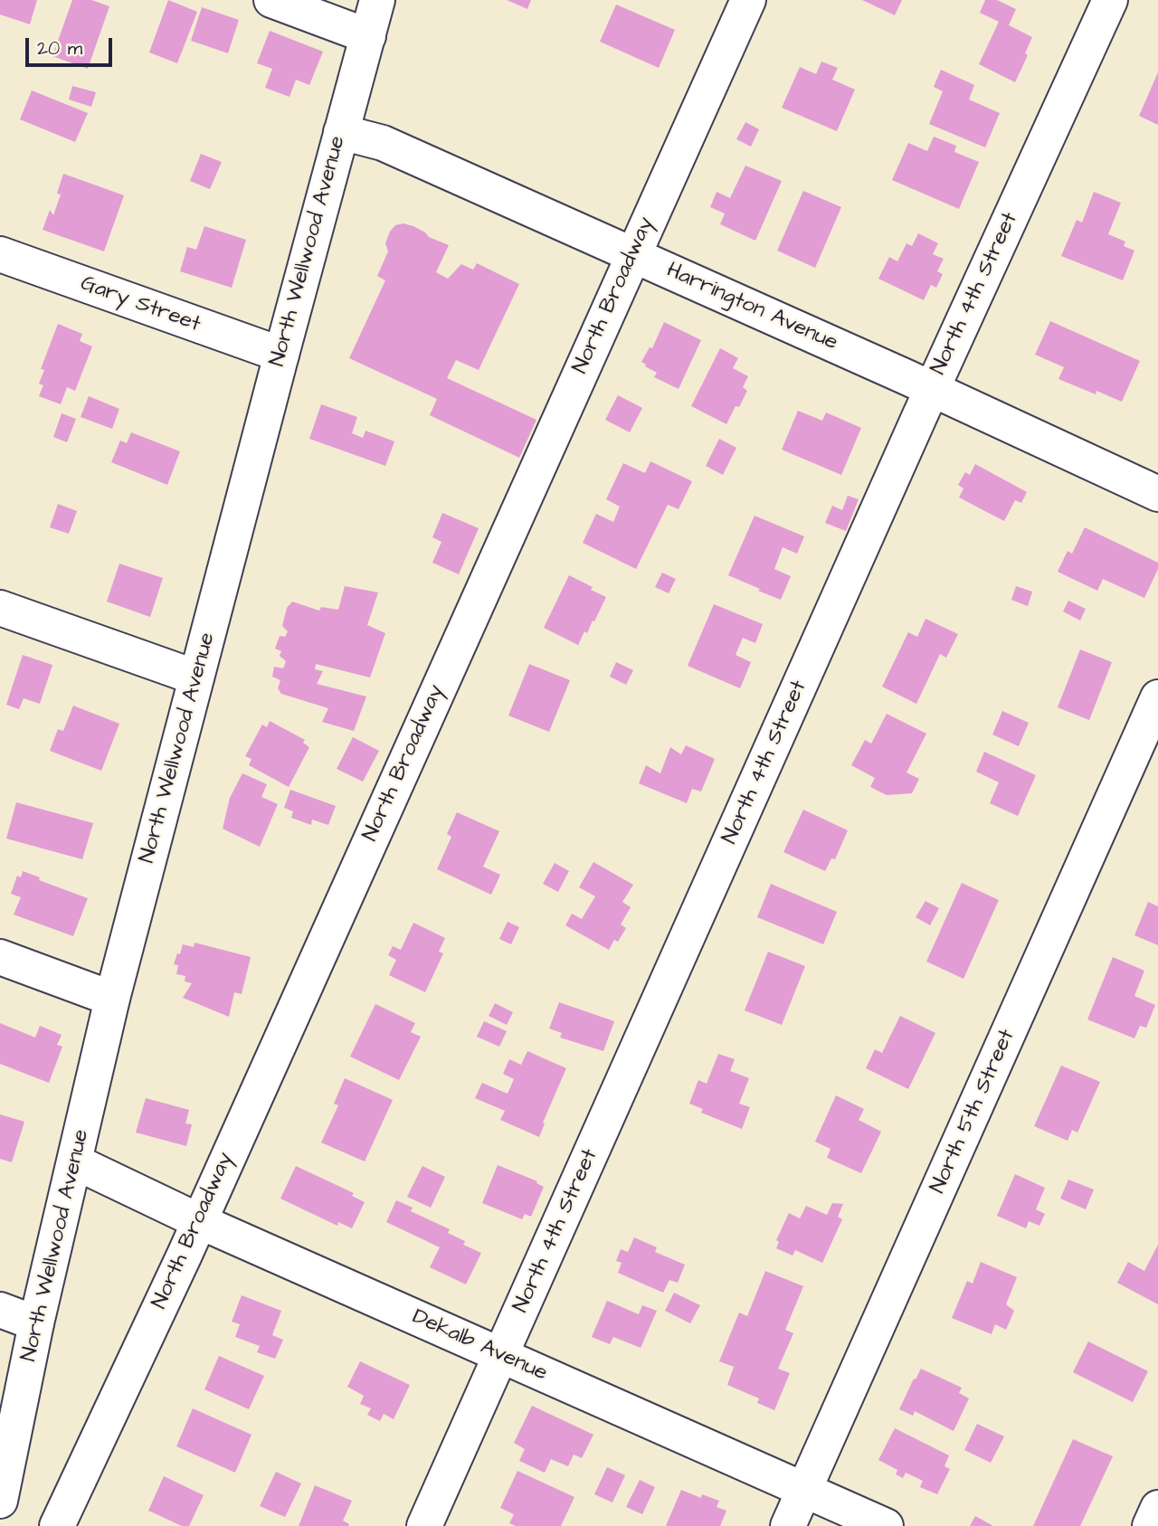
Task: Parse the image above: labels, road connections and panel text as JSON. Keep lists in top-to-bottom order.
{
  "streets": {
    "street": [
      "North Wellwood Avenue",
      "North 4th Street",
      "North Broadway",
      "Gary Street",
      "Harrington Avenue",
      "North 5th Street",
      "Dekalb Avenue"
    ]
  },
  "crossings": [
    ["North Wellwood Avenue", "Gary Street"],
    ["North Wellwood Avenue", "Harrington Avenue"],
    ["North Wellwood Avenue", "Dekalb Avenue"],
    ["North 4th Street", "Harrington Avenue"],
    ["North 4th Street", "Dekalb Avenue"],
    ["North Broadway", "Harrington Avenue"],
    ["North Broadway", "Dekalb Avenue"],
    ["North 5th Street", "Dekalb Avenue"]
  ],
  "scale_bar": "20 m"
}
